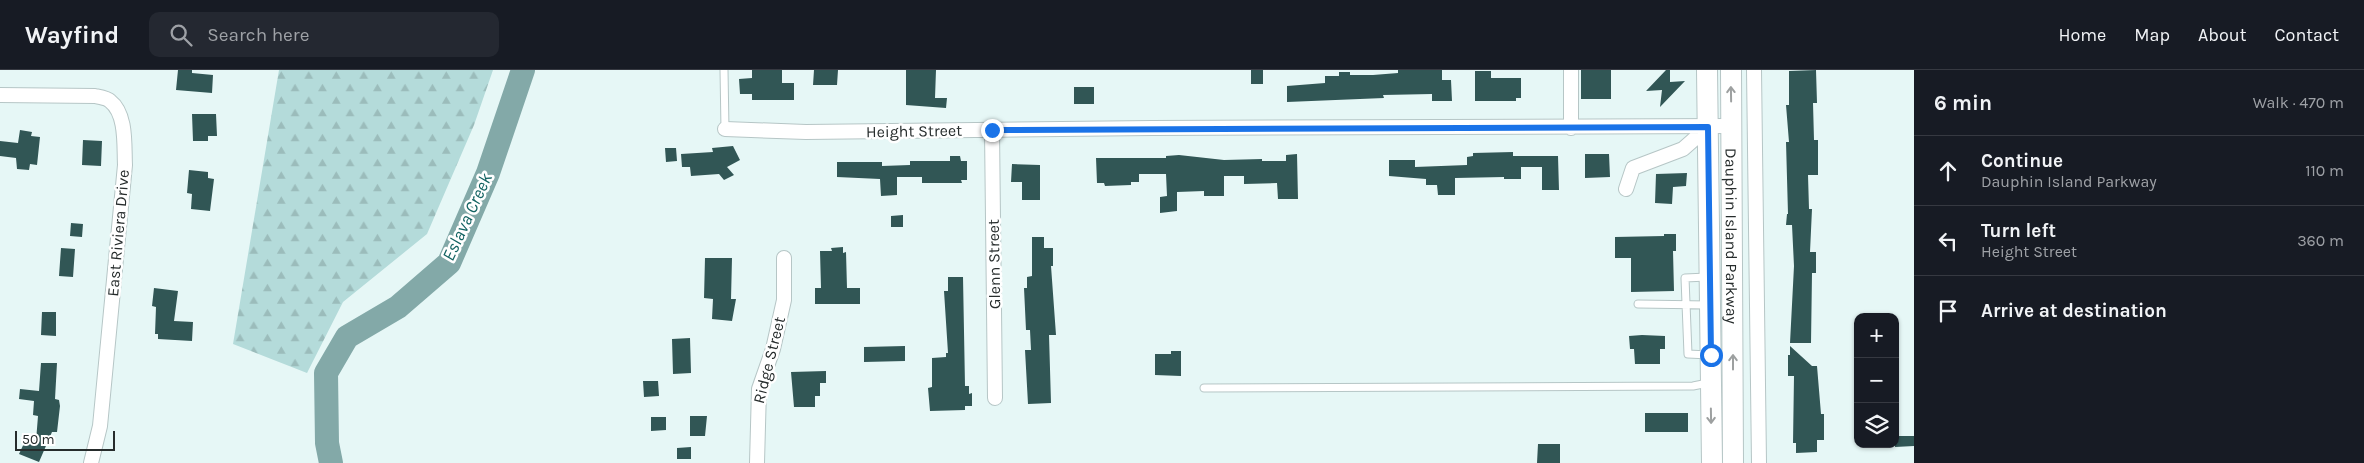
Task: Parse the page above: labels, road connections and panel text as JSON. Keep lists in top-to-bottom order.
{
  "streets": {
    "main road": ["Dauphin Island Parkway"],
    "street": [
      "Height Street",
      "East Riviera Drive",
      "Glenn Street",
      "Ridge Street"
    ]
  },
  "crossings": [
    ["Height Street", "Dauphin Island Parkway"],
    ["Height Street", "Glenn Street"]
  ],
  "water": ["Eslava Creek"],
  "scale_bar": "50 m",
  "page": {
    "header": "Wayfind",
    "search": "Search here",
    "nav": [
      "Home",
      "Map",
      "About",
      "Contact"
    ],
    "heading": ["6 min", "Walk · 470 m"],
    "list": [
      ["Continue", "Dauphin Island Parkway", "110 m"],
      ["Turn left", "Height Street", "360 m"],
      "Arrive at destination"
    ],
    "map_buttons": ["+", "−"],
    "scale": "50 m"
  }
}
